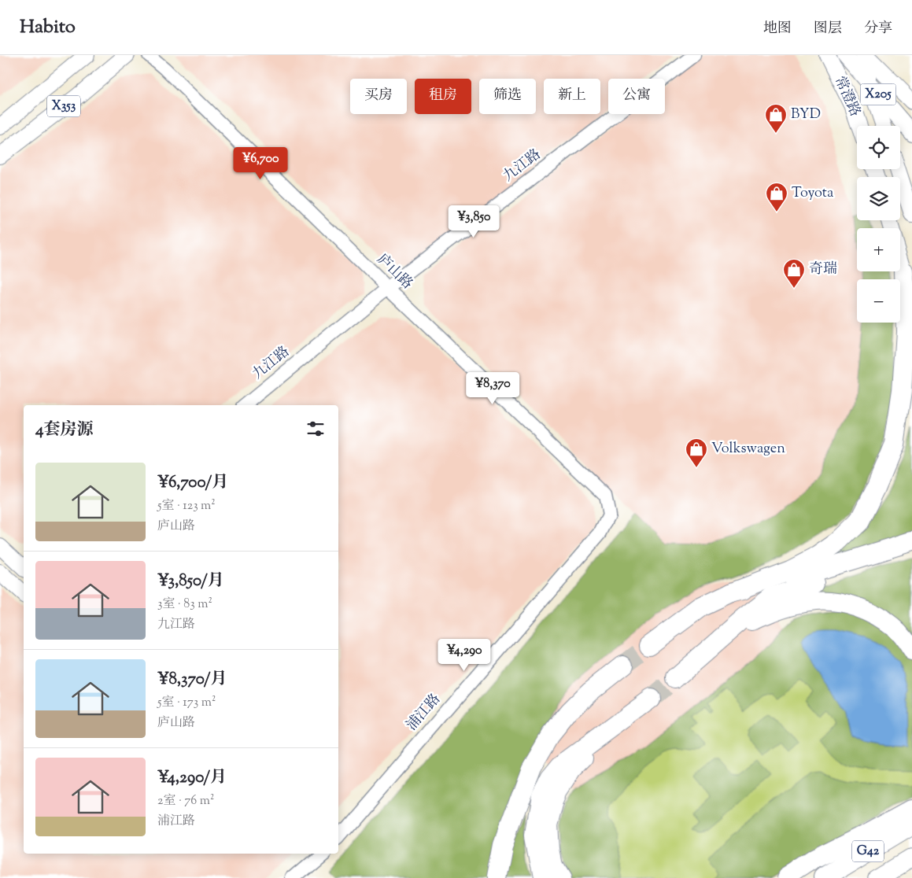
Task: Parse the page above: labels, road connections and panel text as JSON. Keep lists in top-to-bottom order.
{
  "streets": {
    "highway": ["G42"],
    "main road": ["X205", "常澄路", "X353"],
    "street": ["九江路", "庐山路", "浦江路"]
  },
  "crossings": [
    ["X205", "常澄路"],
    ["九江路", "庐山路"],
    ["庐山路", "浦江路"]
  ],
  "places": {
    "shop": [
      "BYD",
      "Toyota",
      "奇瑞",
      "Volkswagen"
    ]
  },
  "page": {
    "header": "Habito",
    "nav": ["地图", "图层", "分享"],
    "chip": [
      "买房",
      "租房",
      "筛选",
      "新上",
      "公寓"
    ],
    "map_buttons": ["+", "−"],
    "price": [
      "¥6,700",
      "¥3,850",
      "¥8,370",
      "¥4,290"
    ],
    "heading": "4套房源",
    "list": [
      {
        "name": "¥6,700/月",
        "note": "5室 · 123 m² · 庐山路"
      },
      {
        "name": "¥3,850/月",
        "note": "3室 · 83 m² · 九江路"
      },
      {
        "name": "¥8,370/月",
        "note": "5室 · 173 m² · 庐山路"
      },
      {
        "name": "¥4,290/月",
        "note": "2室 · 76 m² · 浦江路"
      }
    ]
  }
}
